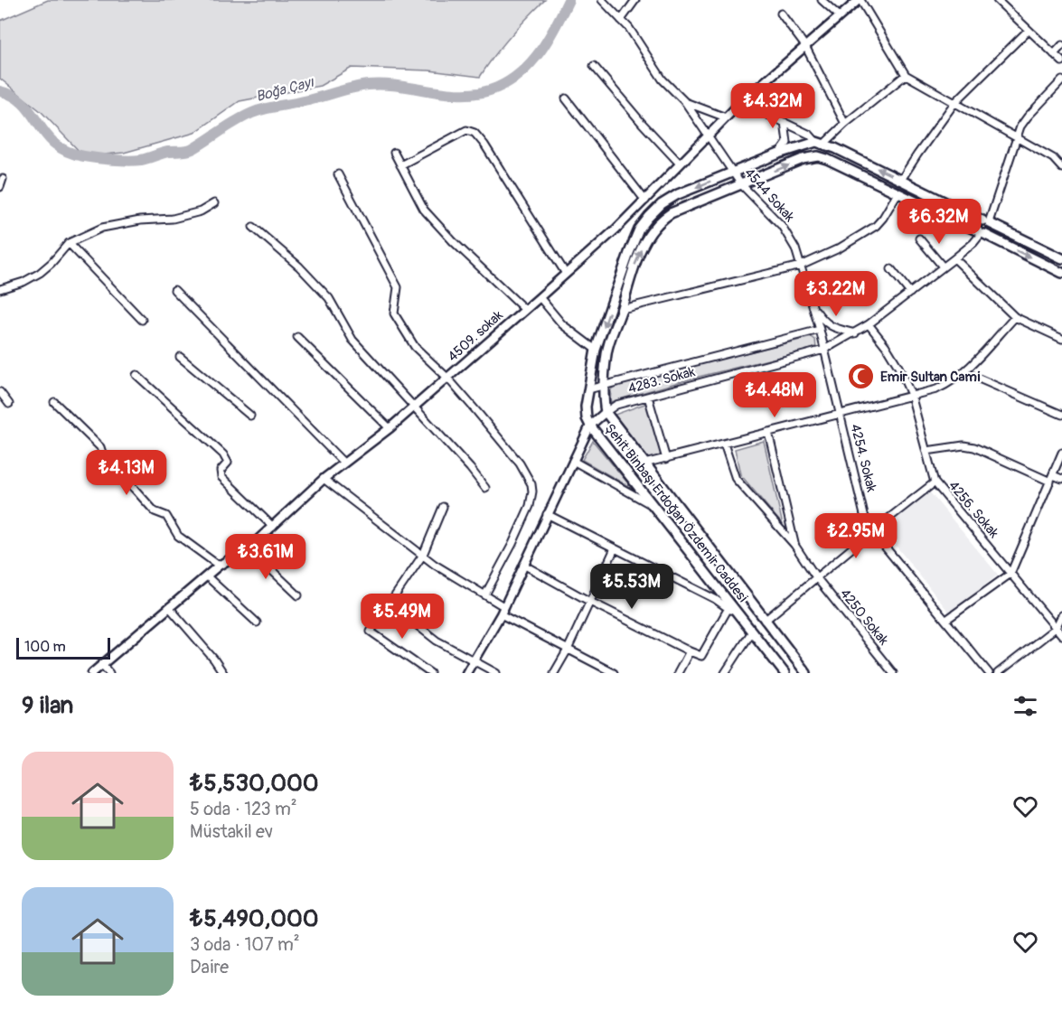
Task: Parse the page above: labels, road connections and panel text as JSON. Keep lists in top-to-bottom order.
{
  "streets": {
    "main road": ["Şehit Binbaşı Erdoğan Özdemir Caddesi"],
    "street": [
      "4544 Sokak",
      "4509. sokak",
      "4283. Sokak",
      "4254. Sokak",
      "4256. Sokak",
      "4250 Sokak"
    ]
  },
  "crossings": [
    ["4544 Sokak", "4509. sokak"],
    ["4544 Sokak", "4254. Sokak"],
    ["4544 Sokak", "Şehit Binbaşı Erdoğan Özdemir Caddesi"],
    ["4283. Sokak", "4254. Sokak"],
    ["4283. Sokak", "4256. Sokak"],
    ["4283. Sokak", "Şehit Binbaşı Erdoğan Özdemir Caddesi"]
  ],
  "water": ["Boğa Çayı"],
  "places": {
    "mosque": ["Emir Sultan Cami"]
  },
  "scale_bar": "100 m",
  "page": {
    "price": [
      "₺4.32M",
      "₺6.32M",
      "₺3.22M",
      "₺4.48M",
      "₺4.13M",
      "₺2.95M",
      "₺3.61M",
      "₺5.53M",
      "₺5.49M"
    ],
    "scale": "100 m",
    "heading": "9 ilan",
    "list": [
      {
        "name": "₺5,530,000",
        "note": "5 oda · 123 m² · Müstakil ev"
      },
      {
        "name": "₺5,490,000",
        "note": "3 oda · 107 m² · Daire"
      }
    ]
  }
}
